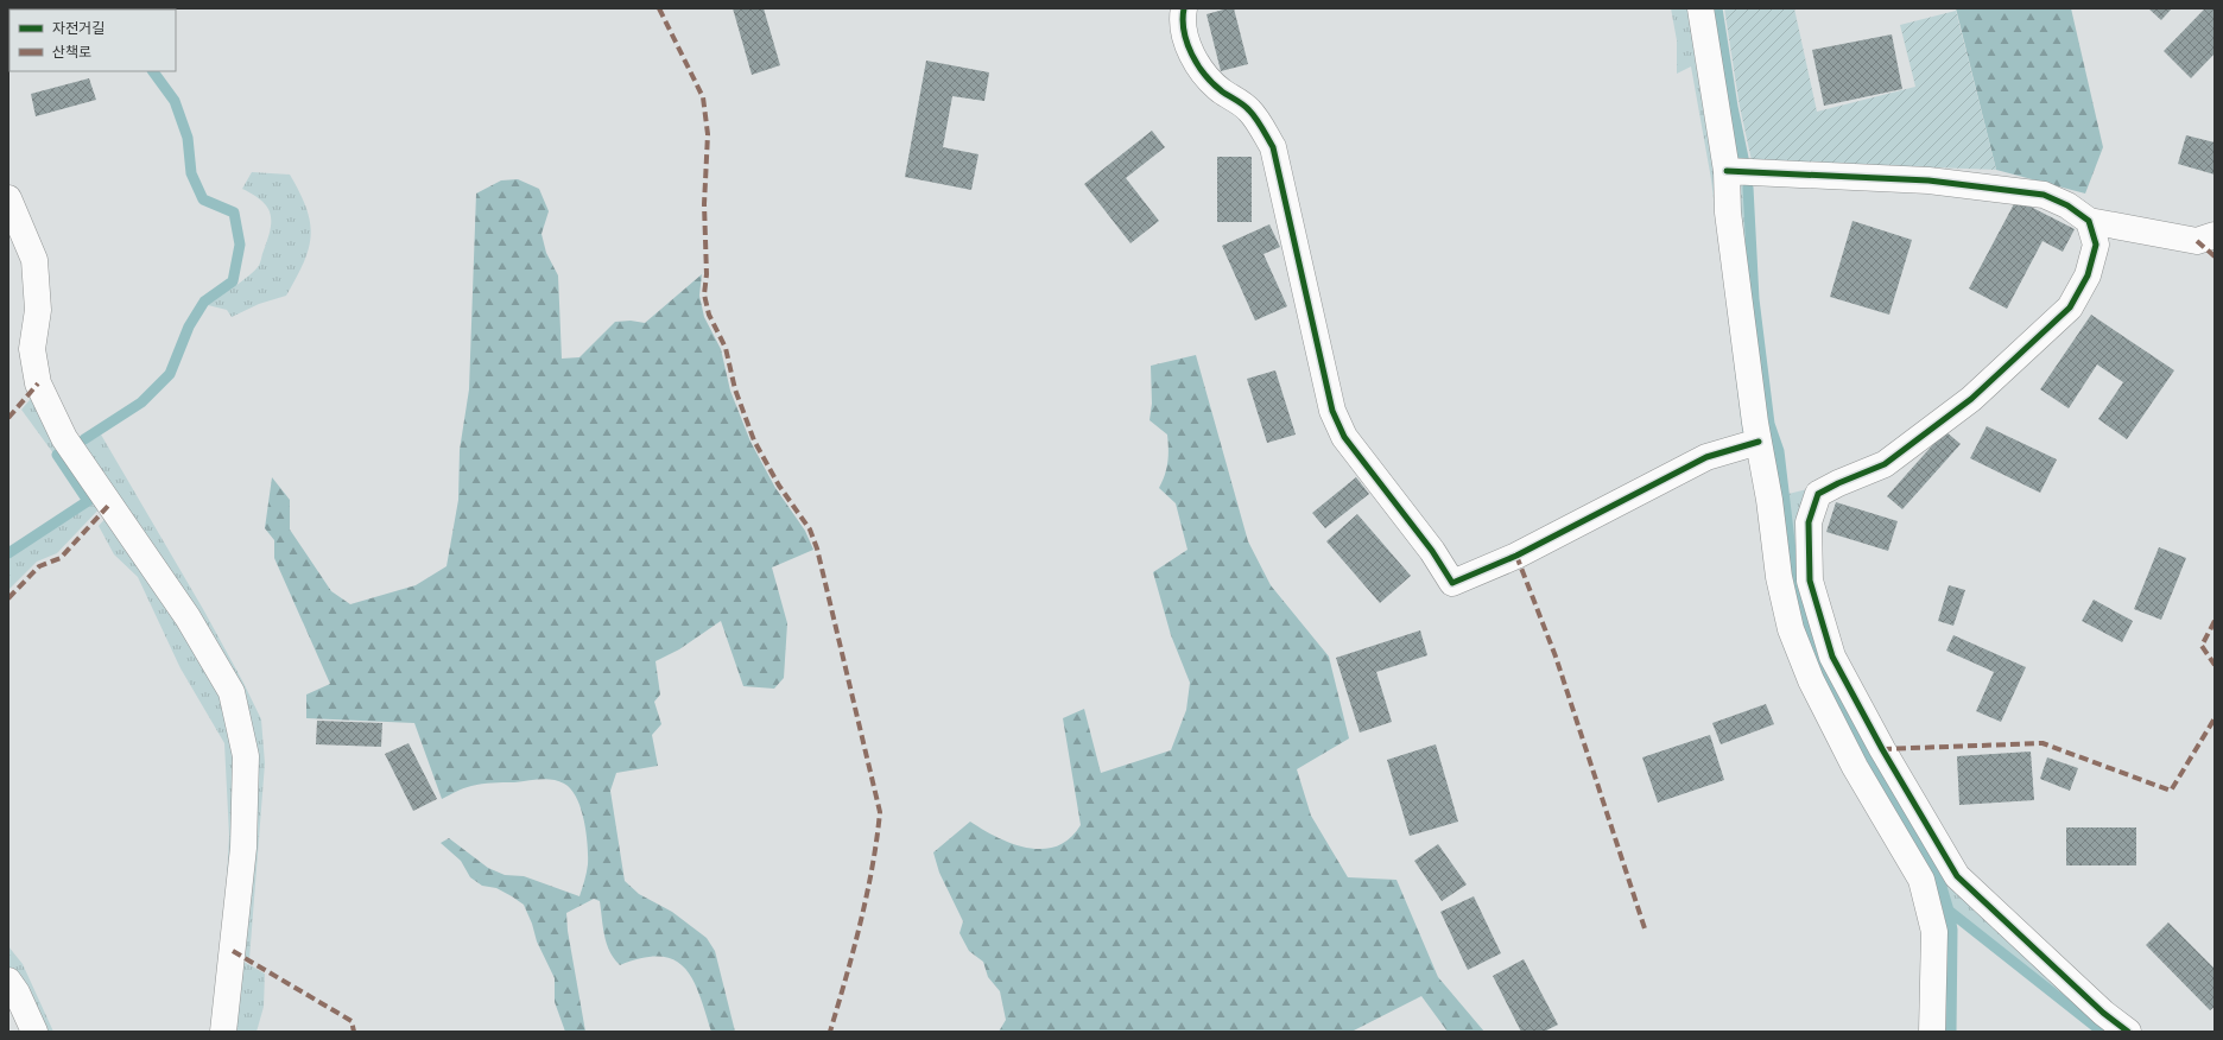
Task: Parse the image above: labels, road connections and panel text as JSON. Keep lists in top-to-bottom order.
{
  "legend": ["자전거길", "산책로"]
}
